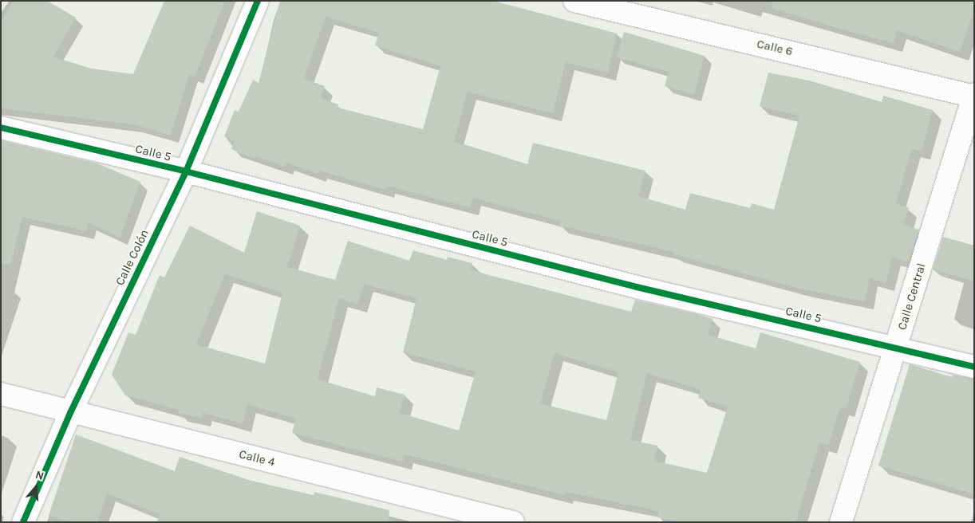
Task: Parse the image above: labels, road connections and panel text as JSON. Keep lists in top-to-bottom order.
{
  "streets": {
    "street": [
      "Calle 6",
      "Calle 5",
      "Calle Colón",
      "Calle Central",
      "Calle 4"
    ]
  },
  "crossings": [
    ["Calle 6", "Calle Central"],
    ["Calle 5", "Calle Colón"],
    ["Calle 5", "Calle Central"],
    ["Calle Colón", "Calle 4"]
  ],
  "north": "top"
}
